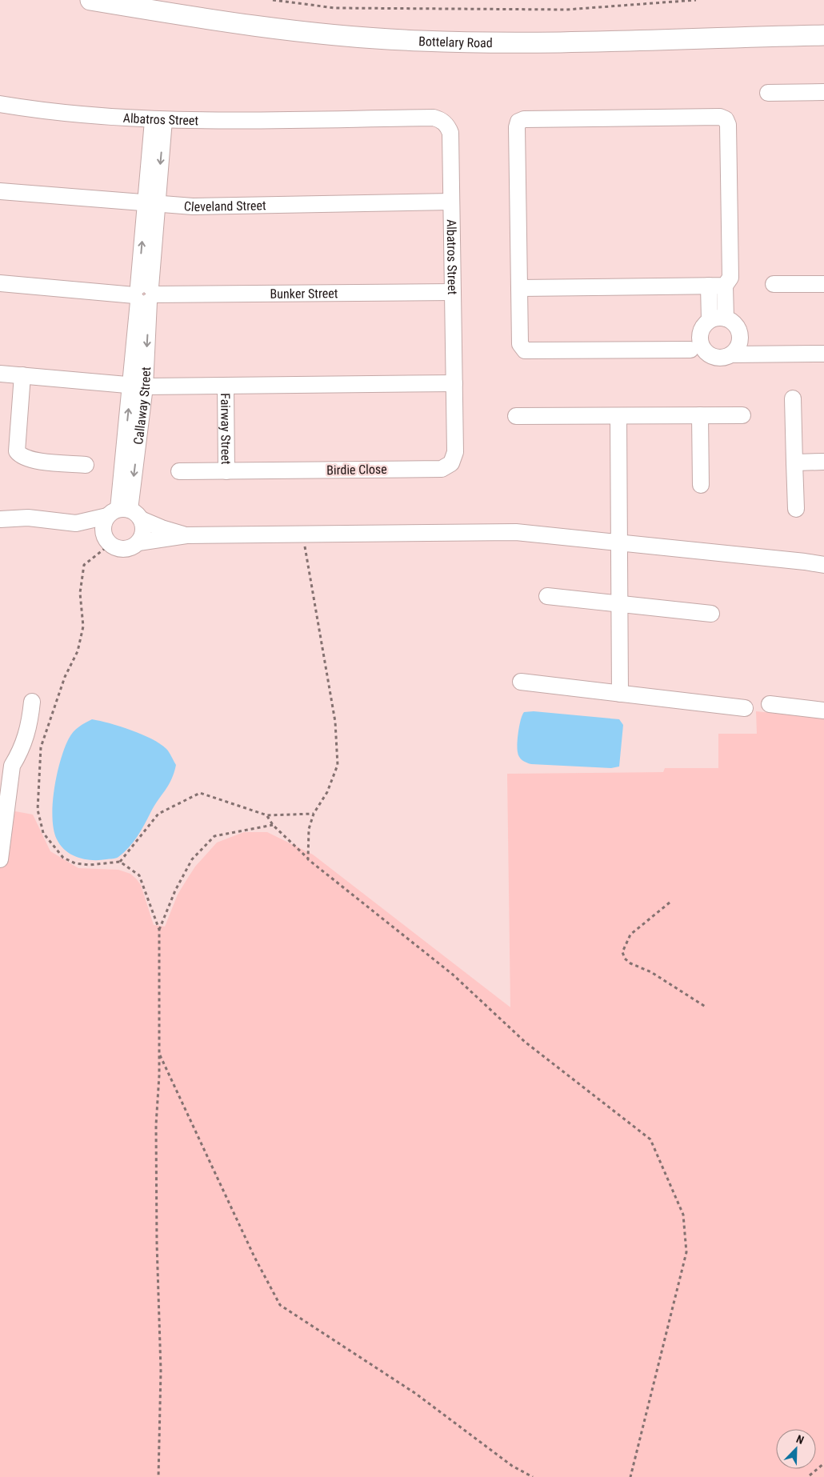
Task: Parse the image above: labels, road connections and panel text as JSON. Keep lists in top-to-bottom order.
{
  "streets": {
    "main road": ["Bottelary Road"],
    "street": [
      "Albatros Street",
      "Cleveland Street",
      "Bunker Street",
      "Callaway Street",
      "Fairway Street",
      "Birdie Close"
    ]
  },
  "crossings": [
    ["Albatros Street", "Cleveland Street"],
    ["Albatros Street", "Bunker Street"],
    ["Albatros Street", "Callaway Street"],
    ["Albatros Street", "Birdie Close"],
    ["Cleveland Street", "Callaway Street"],
    ["Bunker Street", "Callaway Street"],
    ["Fairway Street", "Birdie Close"]
  ],
  "north": "top right"
}
